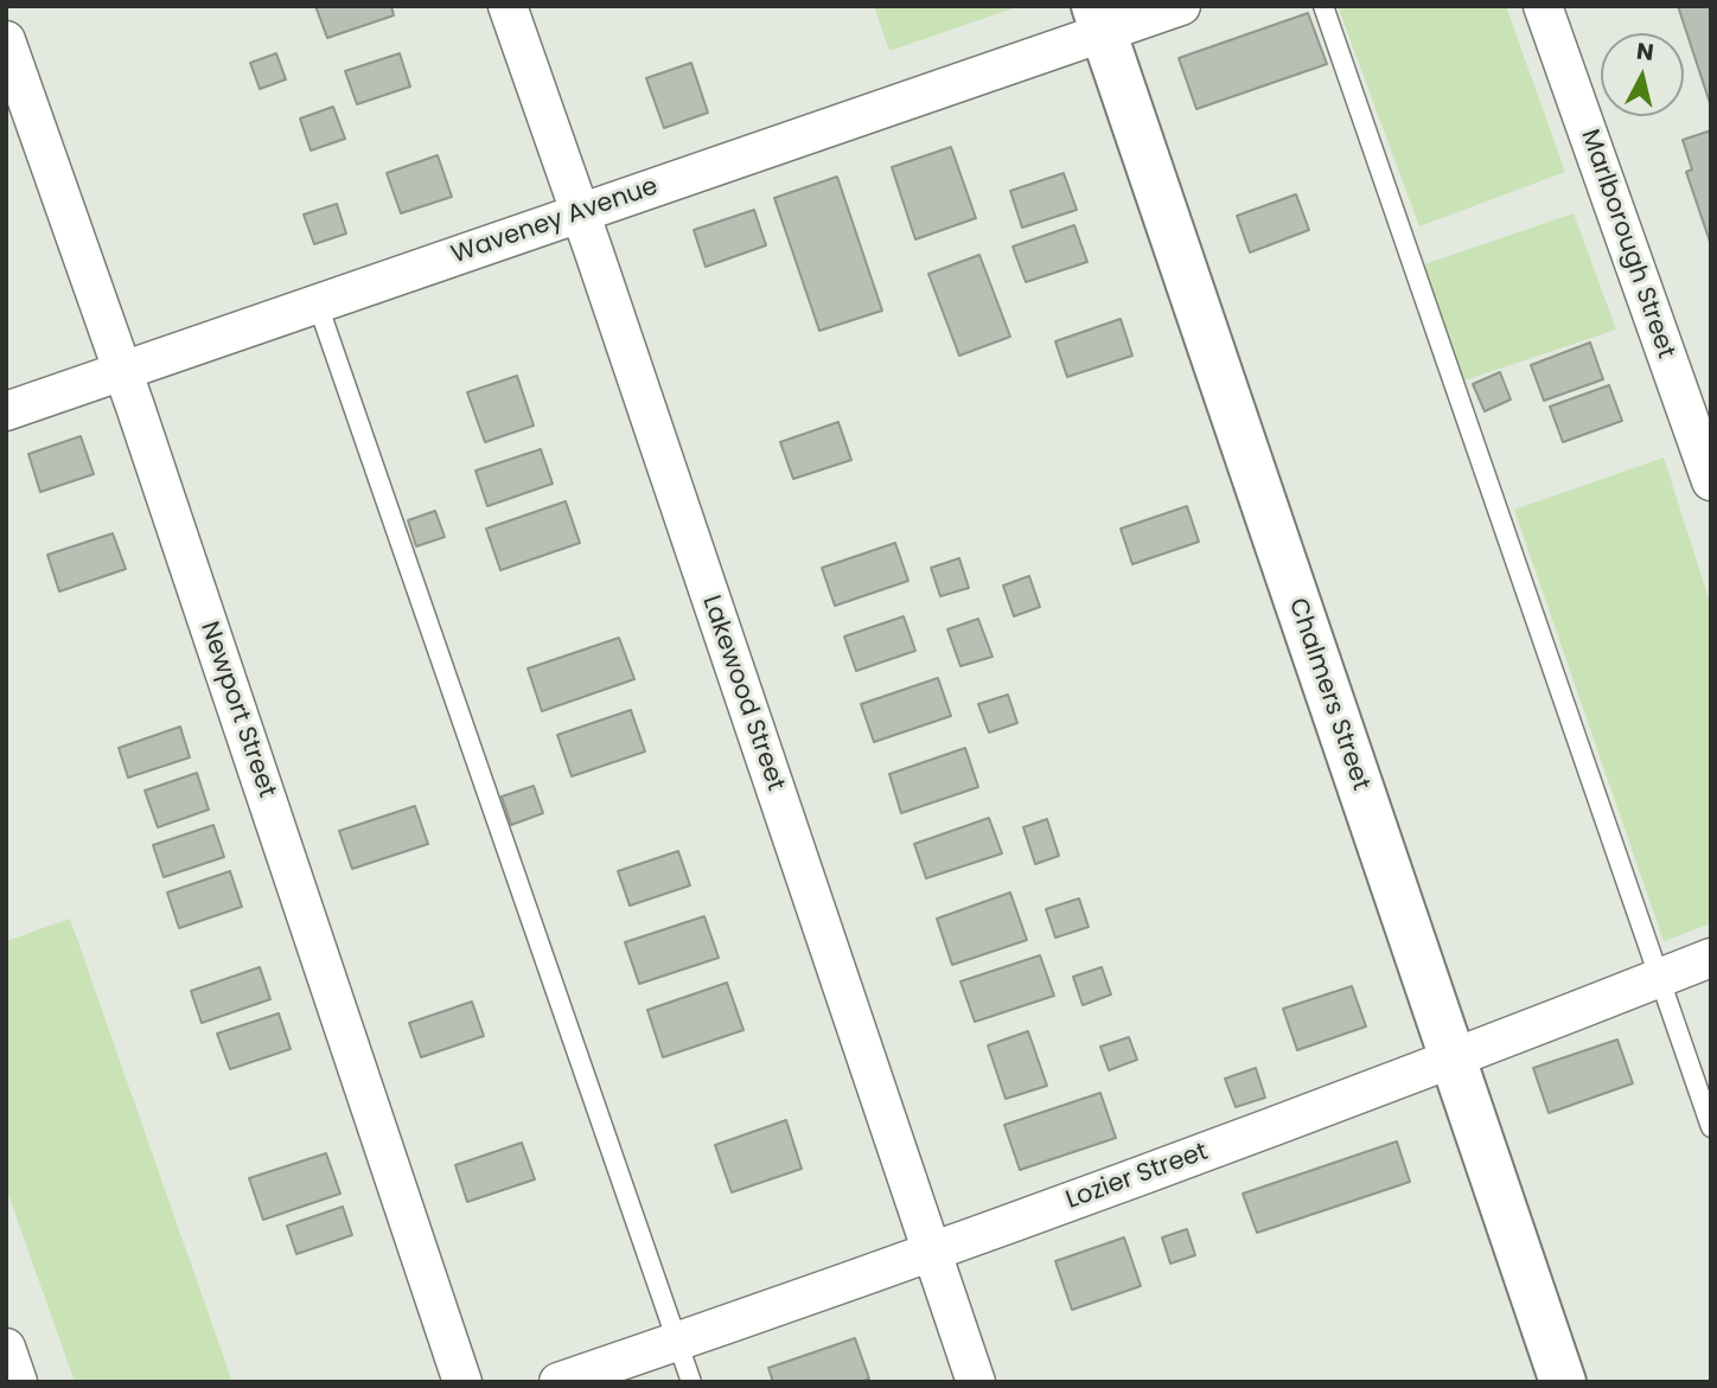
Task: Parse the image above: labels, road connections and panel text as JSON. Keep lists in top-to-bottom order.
{
  "streets": {
    "street": [
      "Waveney Avenue",
      "Marlborough Street",
      "Lakewood Street",
      "Chalmers Street",
      "Newport Street",
      "Lozier Street"
    ]
  },
  "crossings": [
    ["Waveney Avenue", "Lakewood Street"],
    ["Waveney Avenue", "Chalmers Street"],
    ["Waveney Avenue", "Newport Street"],
    ["Lakewood Street", "Lozier Street"],
    ["Chalmers Street", "Lozier Street"]
  ],
  "north": "top"
}
